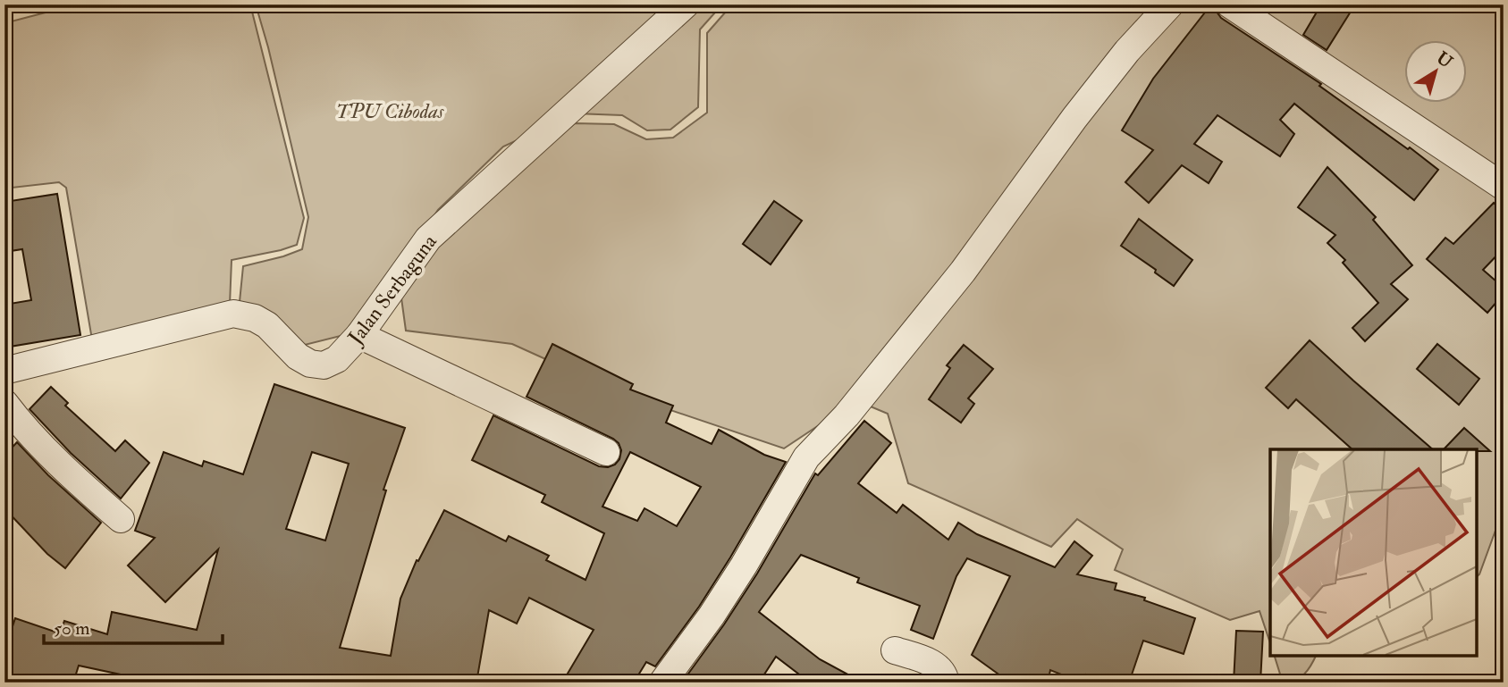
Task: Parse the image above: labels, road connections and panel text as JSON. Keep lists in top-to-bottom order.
{
  "streets": {
    "street": ["Jalan Serbaguna"]
  },
  "parks": ["TPU Cibodas"],
  "scale_bar": "50 m",
  "north": "top right"
}
